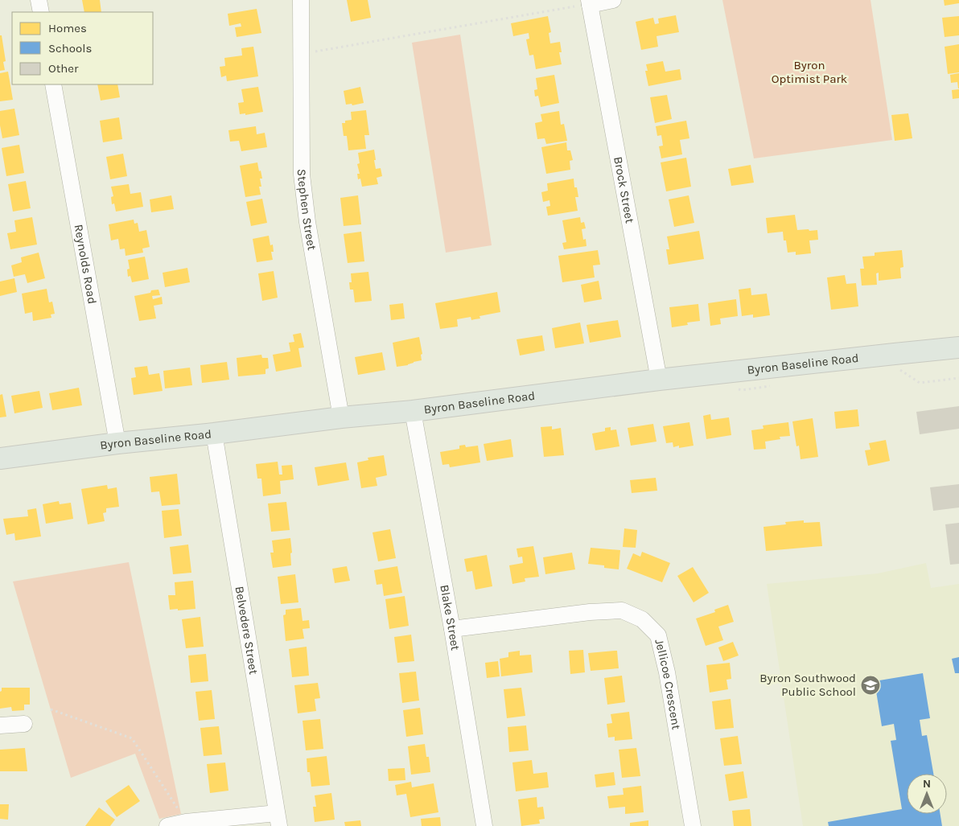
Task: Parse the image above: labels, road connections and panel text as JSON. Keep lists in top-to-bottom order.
{
  "streets": {
    "main road": ["Byron Baseline Road"],
    "street": [
      "Brock Street",
      "Stephen Street",
      "Reynolds Road",
      "Blake Street",
      "Belvedere Street",
      "Jellicoe Crescent"
    ]
  },
  "crossings": [
    ["Brock Street", "Byron Baseline Road"],
    ["Stephen Street", "Byron Baseline Road"],
    ["Reynolds Road", "Byron Baseline Road"],
    ["Byron Baseline Road", "Blake Street"],
    ["Byron Baseline Road", "Belvedere Street"],
    ["Blake Street", "Jellicoe Crescent"]
  ],
  "parks": ["Byron Optimist Park"],
  "places": {
    "school or university": ["Byron Southwood Public School"]
  },
  "legend": ["Homes", "Schools", "Other"],
  "north": "top"
}
